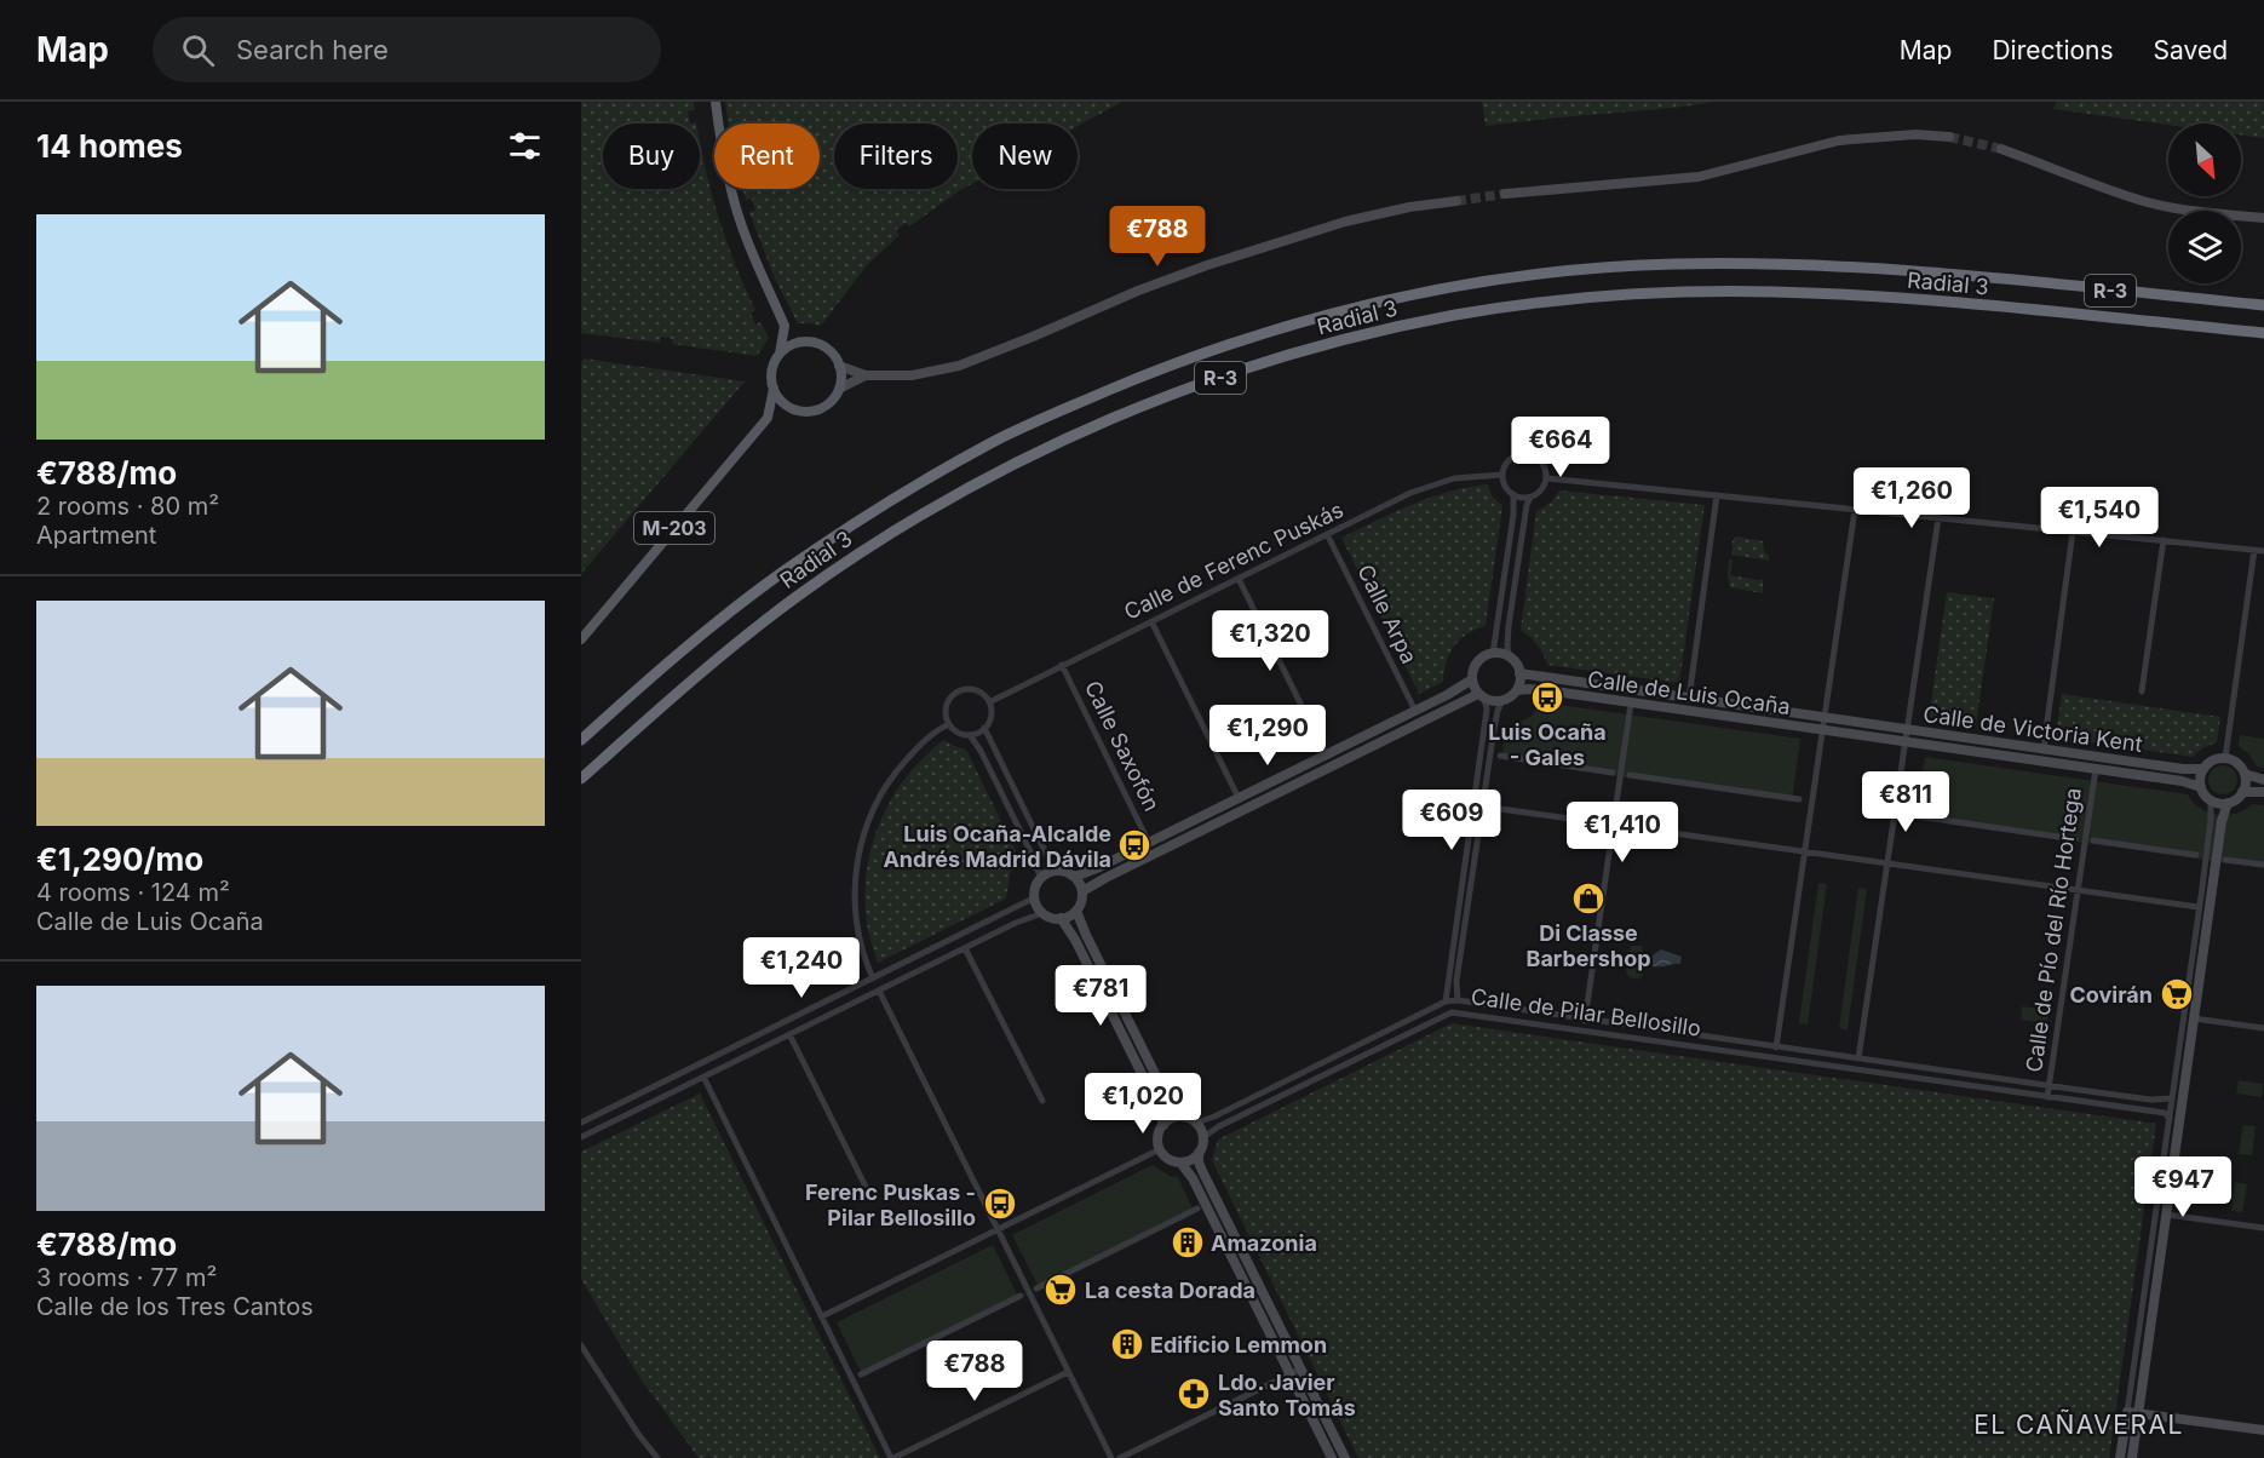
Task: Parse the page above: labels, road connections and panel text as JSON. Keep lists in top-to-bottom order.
{
  "streets": {
    "highway": ["Radial 3", "R-3"],
    "main road": ["M-203", "Calle de Luis Ocaña", "Calle de Victoria Kent"],
    "street": [
      "Calle de Ferenc Puskás",
      "Calle Arpa",
      "Calle Saxofón",
      "Calle de Pío del Río Hortega",
      "Calle de Pilar Bellosillo"
    ]
  },
  "crossings": [
    ["Calle de Ferenc Puskás", "Calle Arpa"],
    ["Calle de Ferenc Puskás", "Calle Saxofón"],
    ["Calle de Luis Ocaña", "Calle de Victoria Kent"],
    ["Calle de Victoria Kent", "Calle de Pío del Río Hortega"],
    ["Calle de Pío del Río Hortega", "Calle de Pilar Bellosillo"]
  ],
  "districts": ["EL CAÑAVERAL"],
  "places": {
    "bus stop": ["Luis Ocaña - Gales", "Luis Ocaña-Alcalde Andrés Madrid Dávila", "Ferenc Puskas - Pilar Bellosillo"],
    "shop": ["Di Classe Barbershop"],
    "supermarket": ["Covirán", "La cesta Dorada"],
    "building": ["Amazonia", "Edificio Lemmon"],
    "pharmacy": ["Ldo. Javier Santo Tomás"]
  },
  "north": "bottom right",
  "page": {
    "header": "Map",
    "search": "Search here",
    "nav": ["Map", "Directions", "Saved"],
    "heading": "14 homes",
    "chip": [
      "Buy",
      "Rent",
      "Filters",
      "New"
    ],
    "list": [
      {
        "name": "€788/mo",
        "note": "2 rooms · 80 m² · Apartment"
      },
      {
        "name": "€1,290/mo",
        "note": "4 rooms · 124 m² · Calle de Luis Ocaña"
      },
      {
        "name": "€788/mo",
        "note": "3 rooms · 77 m² · Calle de los Tres Cantos"
      }
    ],
    "price": [
      "€788",
      "€664",
      "€1,260",
      "€1,540",
      "€1,320",
      "€1,290",
      "€811",
      "€609",
      "€1,410",
      "€1,240",
      "€781",
      "€1,020",
      "€947",
      "€788"
    ]
  }
}
